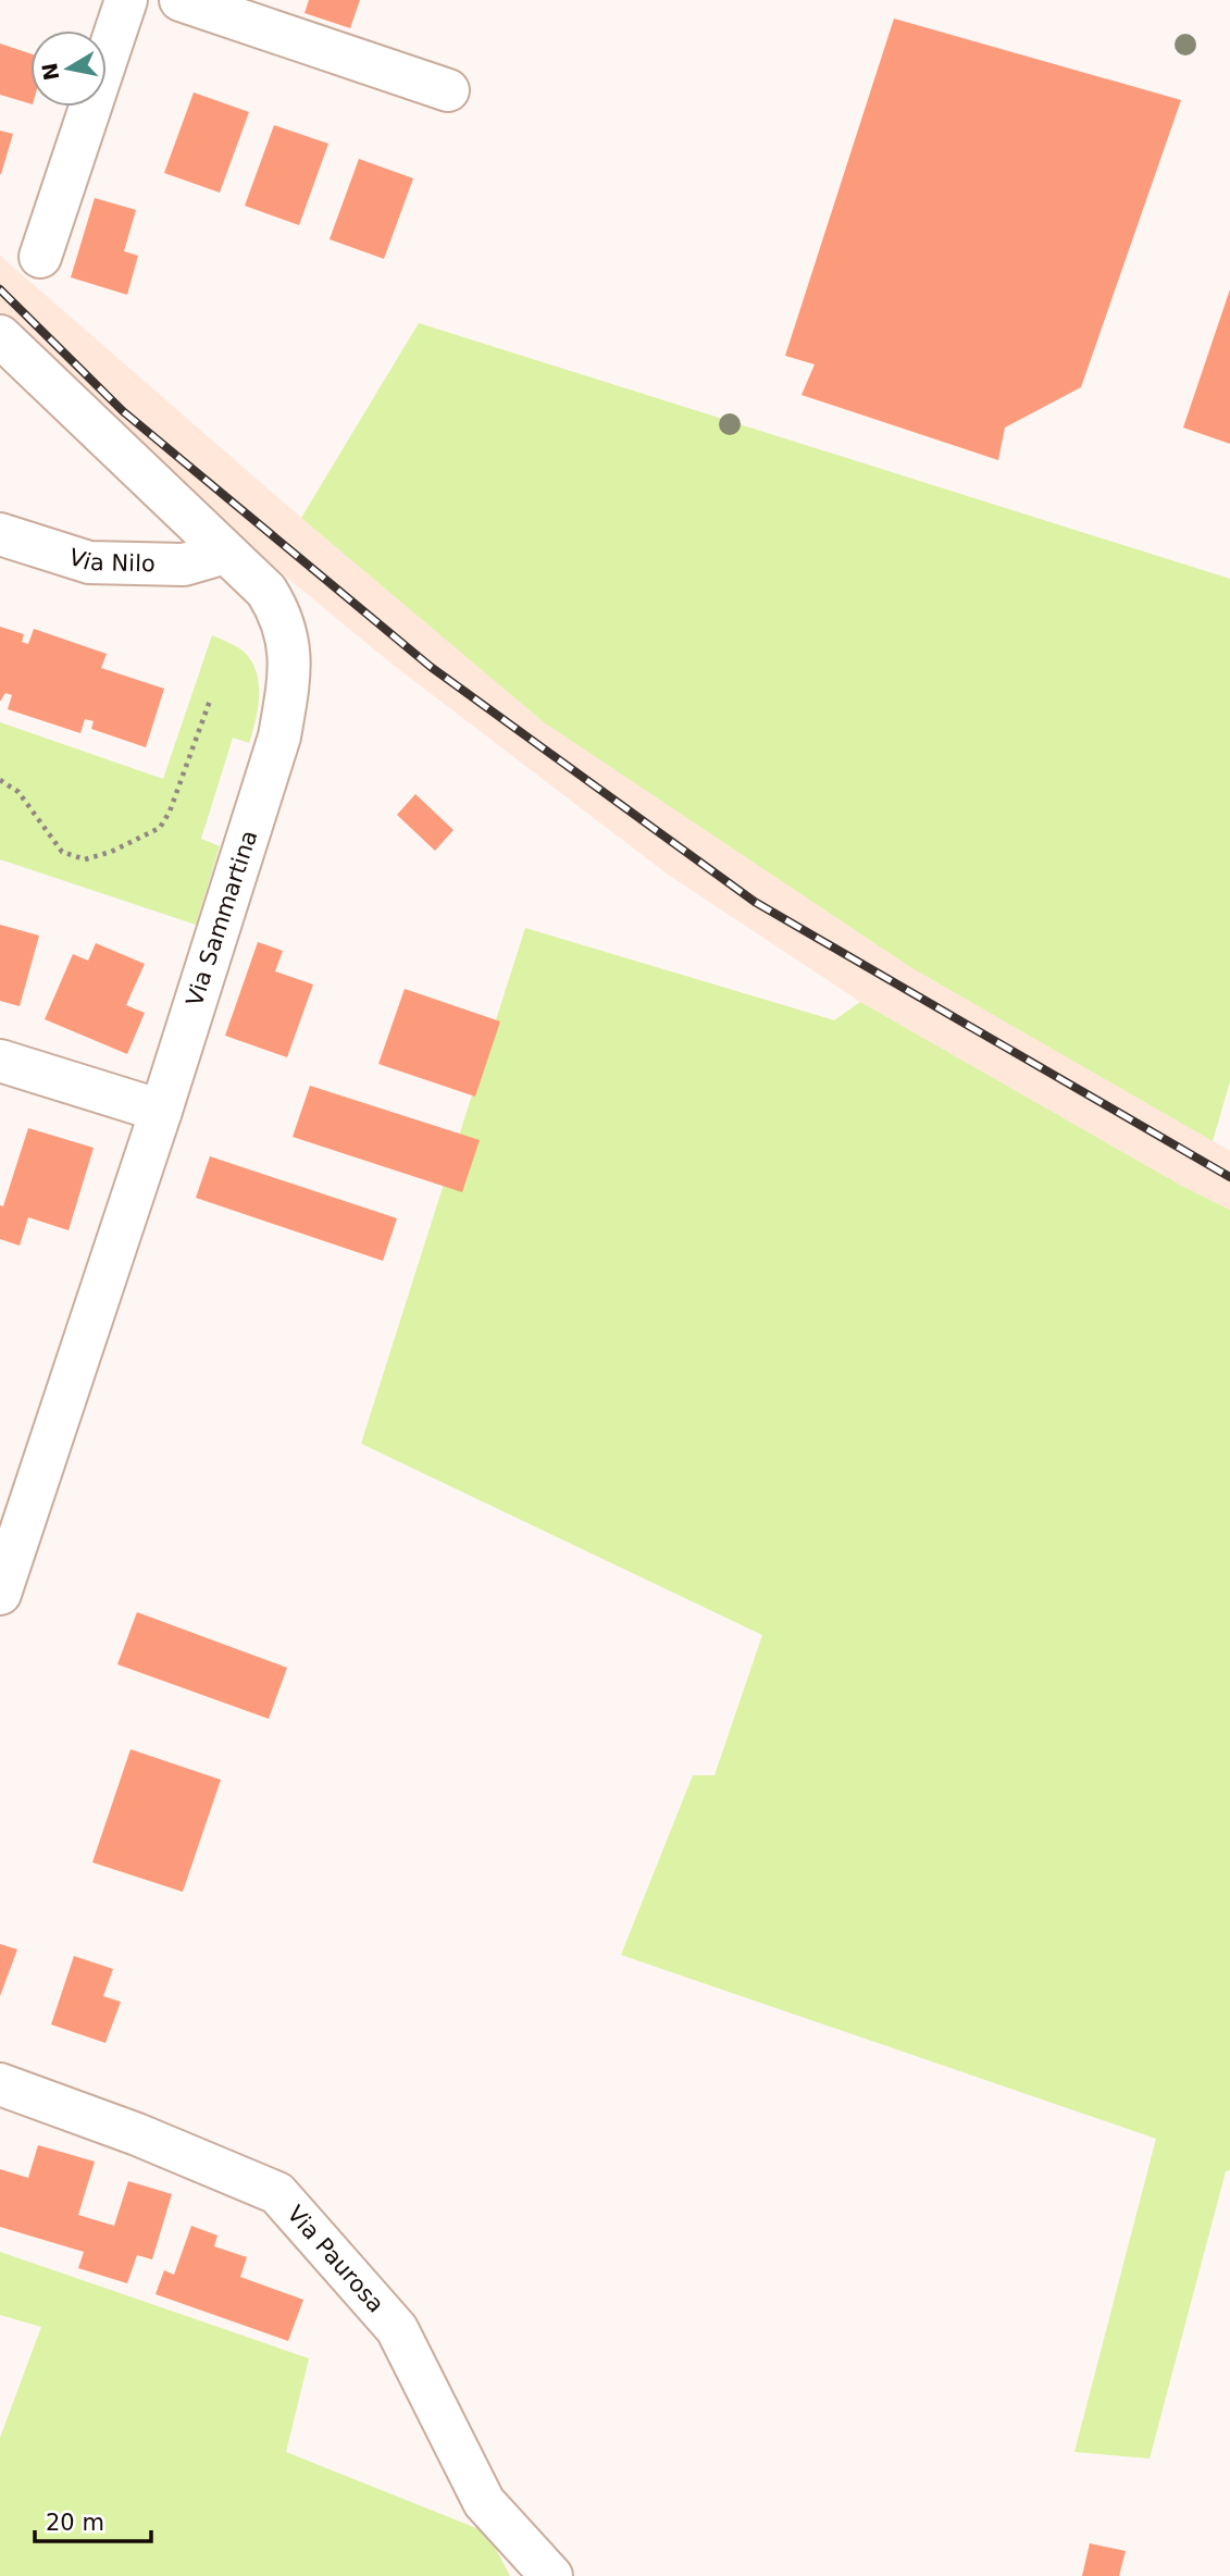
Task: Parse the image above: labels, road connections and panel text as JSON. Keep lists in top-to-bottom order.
{
  "streets": {
    "street": ["Via Nilo", "Via Sammartina", "Via Paurosa"]
  },
  "crossings": [
    ["Via Nilo", "Via Sammartina"]
  ],
  "scale_bar": "20 m",
  "north": "left"
}
